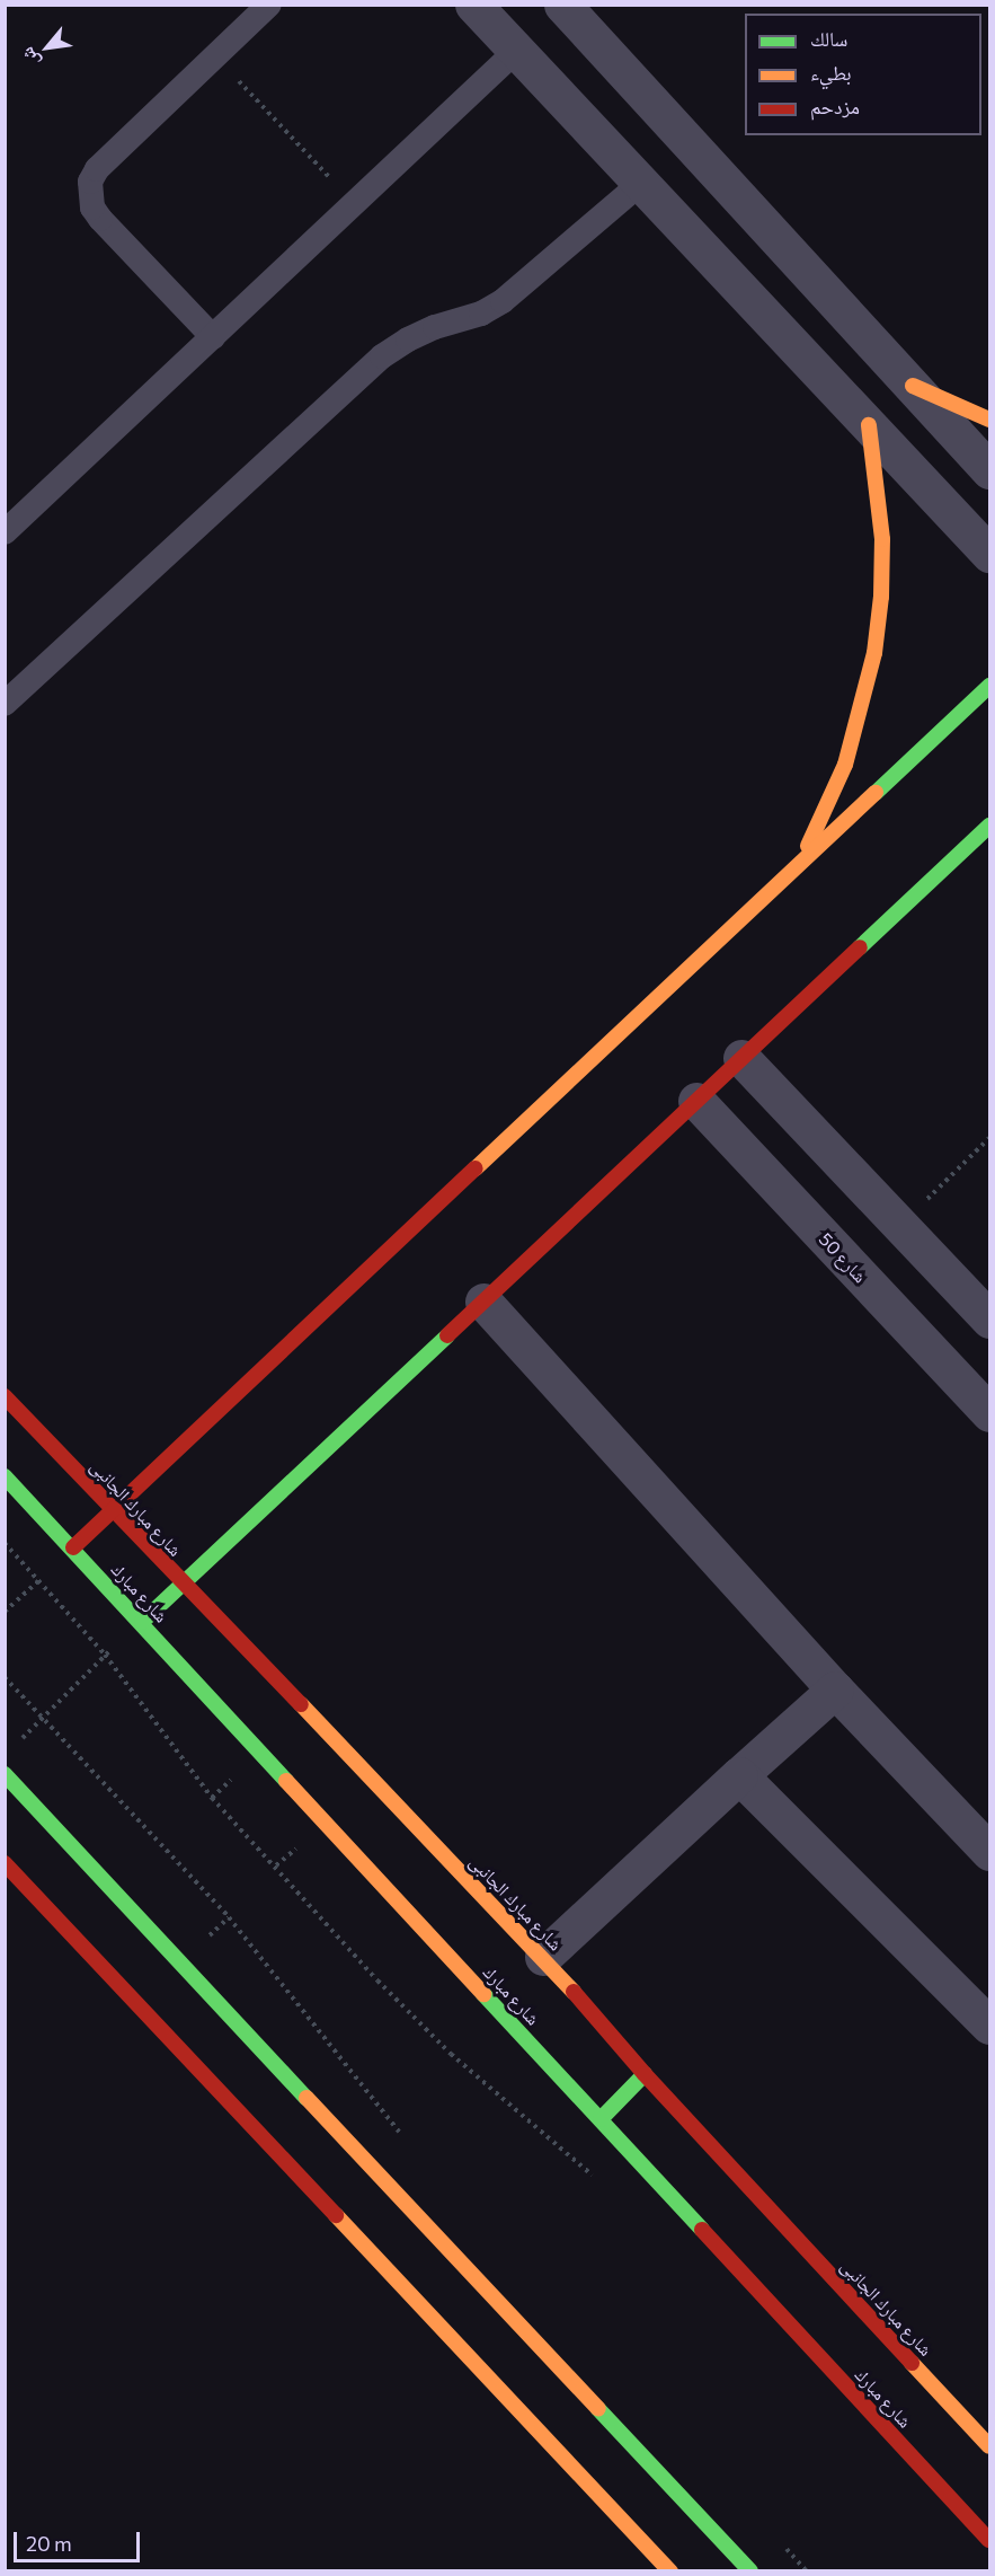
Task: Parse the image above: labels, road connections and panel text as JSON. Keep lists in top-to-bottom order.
{
  "streets": {
    "main road": ["شارع مبارك الجانبى", "شارع مبارك"],
    "street": ["شارع 50"]
  },
  "legend": ["سالك", "بطيء", "مزدحم"],
  "scale_bar": "20 m",
  "north": "bottom left"
}
